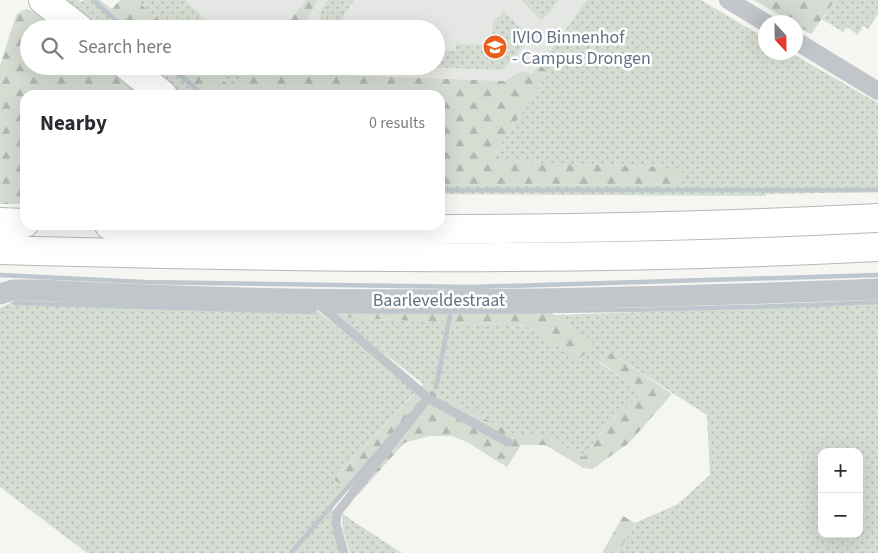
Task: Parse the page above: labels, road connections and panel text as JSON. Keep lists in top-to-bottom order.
{
  "streets": {
    "street": ["Baarleveldestraat"]
  },
  "places": {
    "school or university": ["IVIO Binnenhof - Campus Drongen"]
  },
  "north": "bottom",
  "page": {
    "search": "Search here",
    "heading": ["Nearby", "0 results"],
    "map_buttons": ["+", "−"]
  }
}
